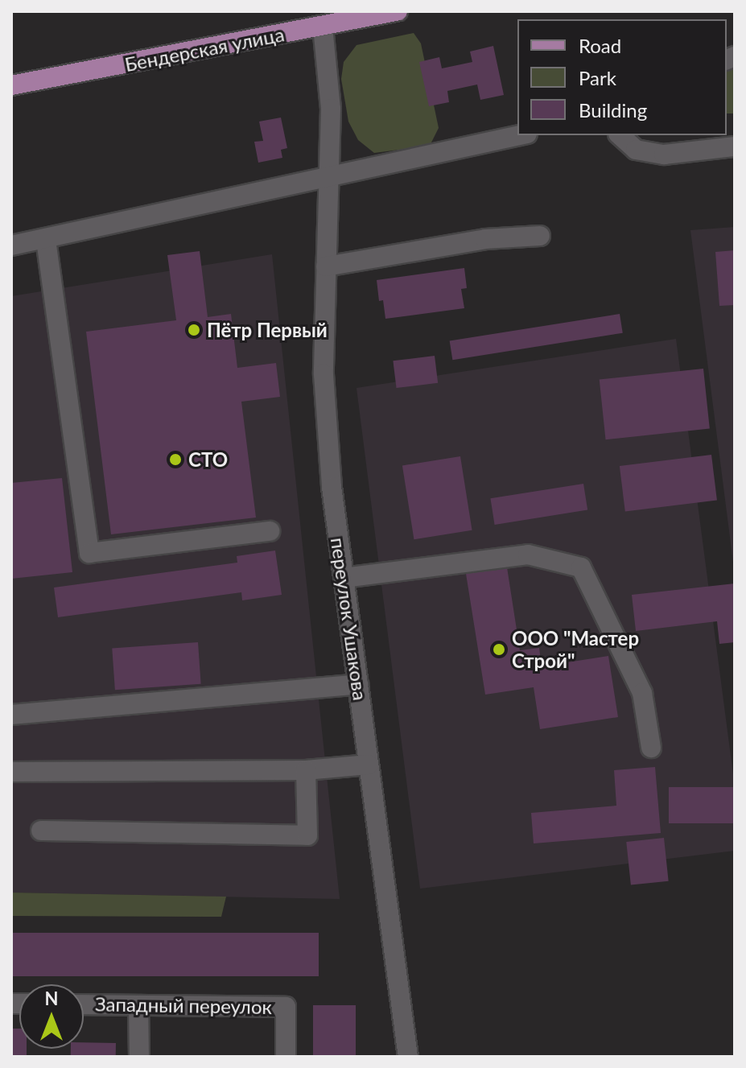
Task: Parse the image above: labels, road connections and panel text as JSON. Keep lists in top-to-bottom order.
{
  "streets": {
    "main road": ["Бендерская улица"],
    "street": ["переулок Ушакова", "Западный переулок"]
  },
  "crossings": [
    ["Бендерская улица", "переулок Ушакова"]
  ],
  "places": ["Пётр Первый", "СТО", "ООО \"Мастер Строй\""],
  "legend": ["Road", "Park", "Building"],
  "north": "top"
}
